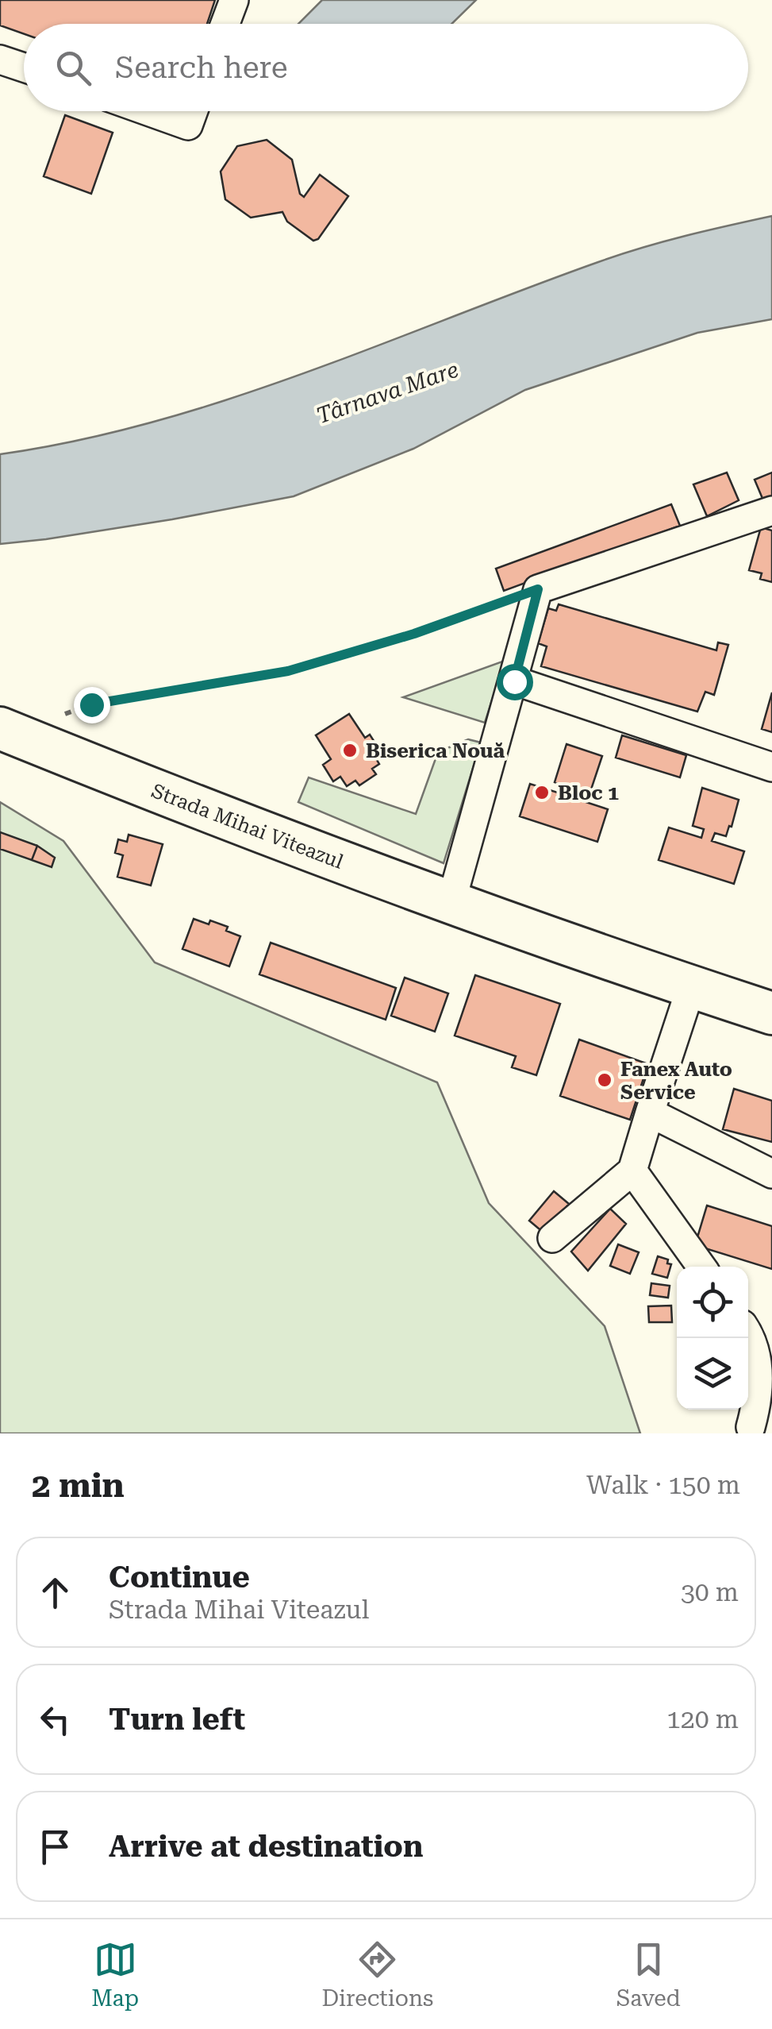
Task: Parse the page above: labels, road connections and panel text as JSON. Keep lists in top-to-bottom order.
{
  "streets": {
    "highway": ["Strada Mihai Viteazul"]
  },
  "water": ["Târnava Mare"],
  "places": ["Biserica Nouă", "Bloc 1", "Fanex Auto Service"],
  "page": {
    "search": "Search here",
    "heading": ["2 min", "Walk · 150 m"],
    "list": [
      ["Continue", "Strada Mihai Viteazul", "30 m"],
      ["Turn left", "120 m"],
      "Arrive at destination"
    ],
    "nav": ["Map", "Directions", "Saved"]
  }
}
